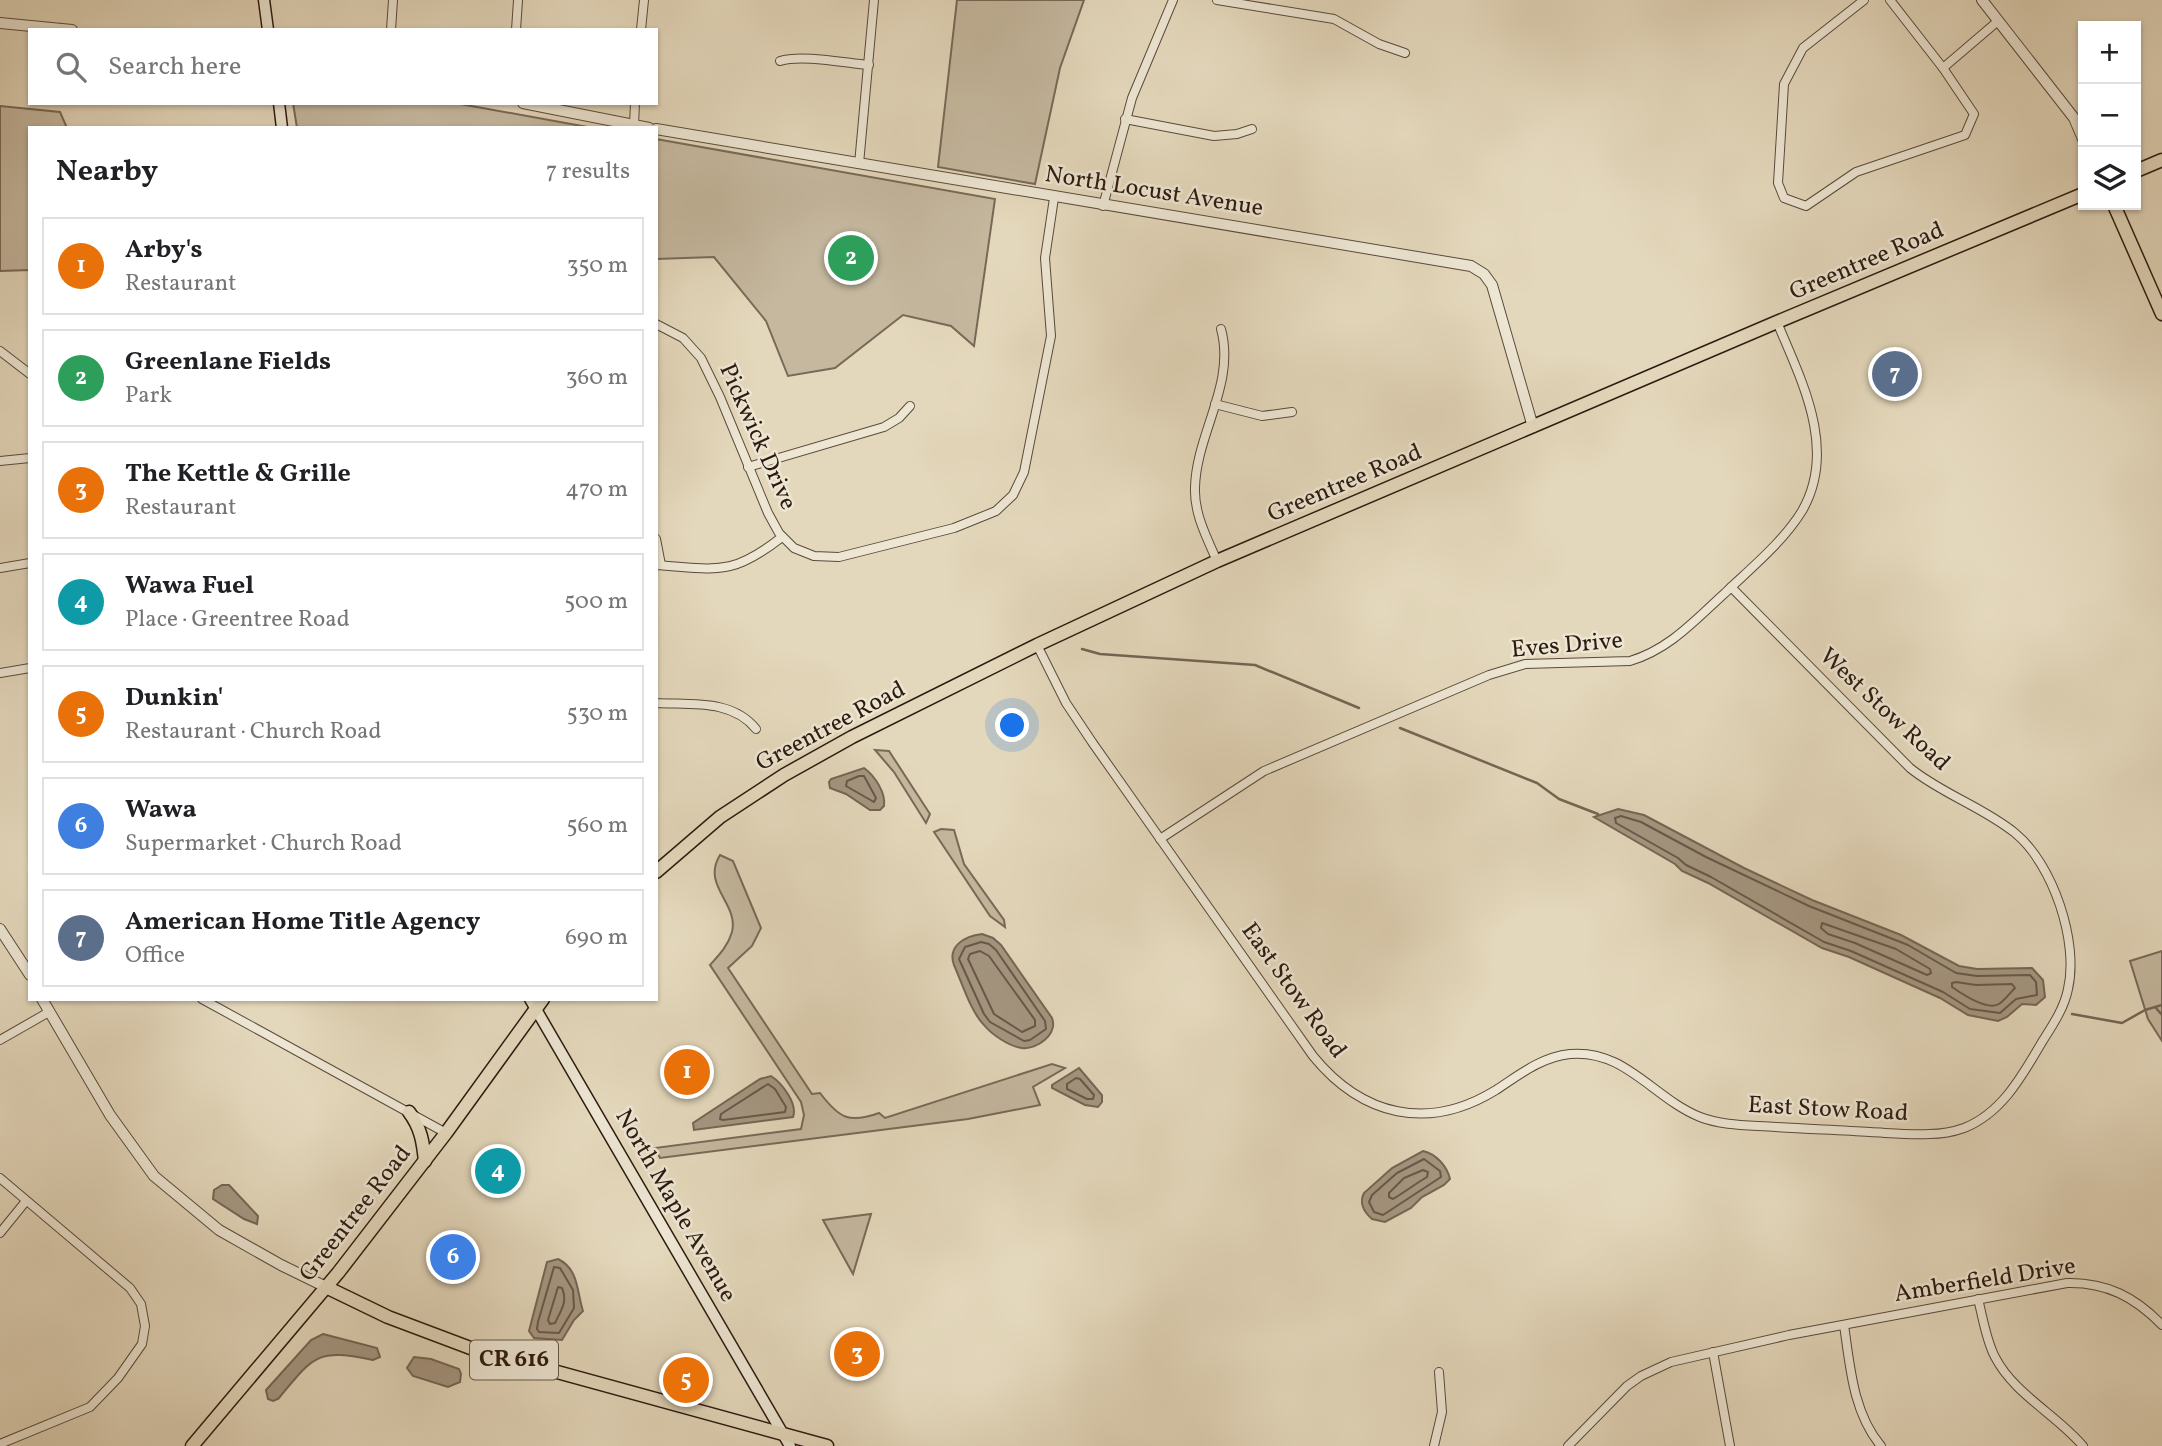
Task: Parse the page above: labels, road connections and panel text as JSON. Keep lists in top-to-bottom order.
{
  "streets": {
    "main road": ["Greentree Road", "North Maple Avenue", "CR 616"],
    "street": [
      "North Locust Avenue",
      "Pickwick Drive",
      "Eves Drive",
      "West Stow Road",
      "East Stow Road",
      "Amberfield Drive"
    ]
  },
  "crossings": [
    ["North Locust Avenue", "Greentree Road"],
    ["North Locust Avenue", "Pickwick Drive"],
    ["Greentree Road", "Eves Drive"],
    ["Greentree Road", "East Stow Road"],
    ["Greentree Road", "North Maple Avenue"],
    ["Greentree Road", "CR 616"],
    ["Eves Drive", "West Stow Road"],
    ["Eves Drive", "East Stow Road"],
    ["West Stow Road", "East Stow Road"],
    ["North Maple Avenue", "CR 616"]
  ],
  "page": {
    "map_buttons": ["+", "−"],
    "search": "Search here",
    "heading": ["Nearby", "7 results"],
    "list": [
      {
        "mark": "1",
        "name": "Arby's",
        "note": "Restaurant",
        "value": "350 m"
      },
      {
        "mark": "2",
        "name": "Greenlane Fields",
        "note": "Park",
        "value": "360 m"
      },
      {
        "mark": "3",
        "name": "The Kettle & Grille",
        "note": "Restaurant",
        "value": "470 m"
      },
      {
        "mark": "4",
        "name": "Wawa Fuel",
        "note": "Place · Greentree Road",
        "value": "500 m"
      },
      {
        "mark": "5",
        "name": "Dunkin'",
        "note": "Restaurant · Church Road",
        "value": "530 m"
      },
      {
        "mark": "6",
        "name": "Wawa",
        "note": "Supermarket · Church Road",
        "value": "560 m"
      },
      {
        "mark": "7",
        "name": "American Home Title Agency",
        "note": "Office",
        "value": "690 m"
      }
    ],
    "pins": [
      "2",
      "7",
      "1",
      "4",
      "6",
      "3",
      "5"
    ]
  }
}
